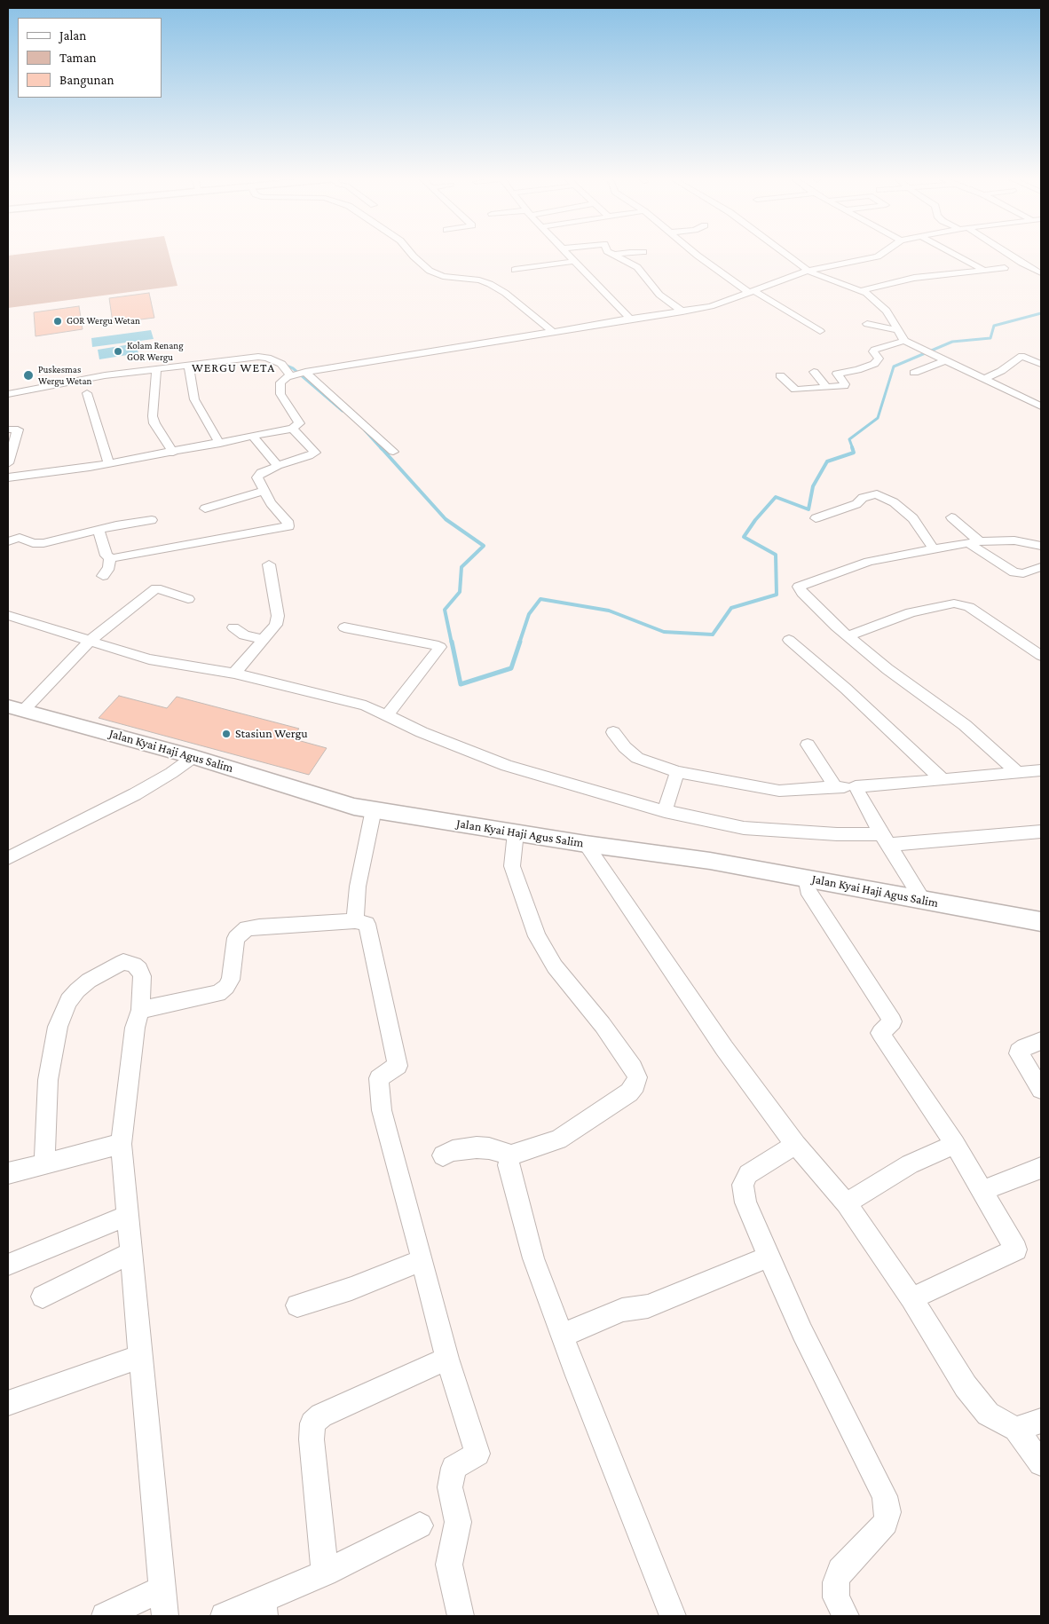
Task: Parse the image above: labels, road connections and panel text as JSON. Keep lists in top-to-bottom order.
{
  "streets": {
    "street": ["Jalan Kyai Haji Agus Salim"]
  },
  "districts": ["WERGU WETA"],
  "places": [
    "GOR Wergu Wetan",
    "Kolam Renang GOR Wergu",
    "Puskesmas Wergu Wetan",
    "Stasiun Wergu"
  ],
  "legend": ["Jalan", "Taman", "Bangunan"]
}
